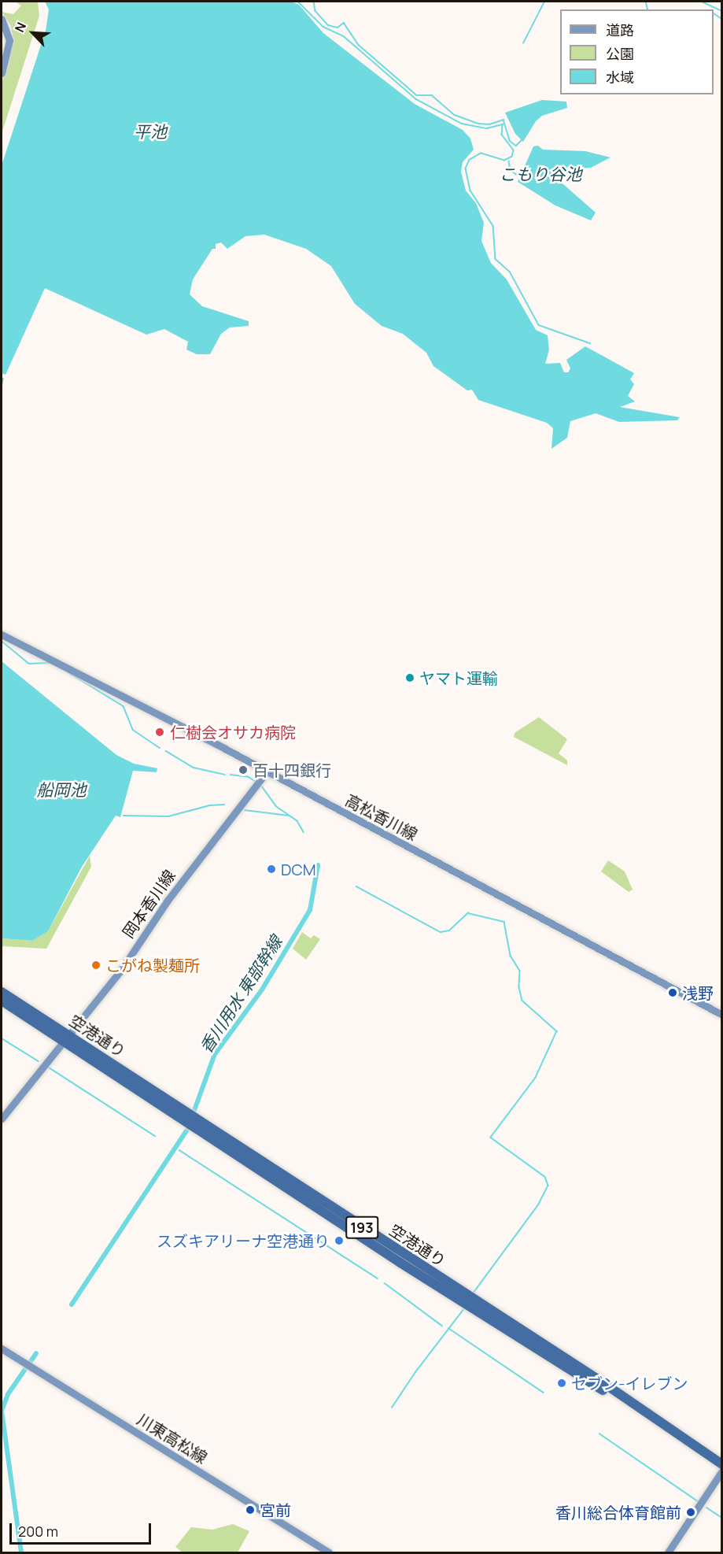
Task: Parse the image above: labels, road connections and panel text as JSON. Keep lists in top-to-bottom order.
{
  "streets": {
    "highway": ["空港通り", "193"],
    "main road": ["高松香川線", "岡本香川線", "川東高松線"]
  },
  "crossings": [
    ["高松香川線", "岡本香川線"],
    ["岡本香川線", "空港通り"]
  ],
  "water": [
    "平池",
    "こもり谷池",
    "船岡池",
    "香川用水 東部幹線"
  ],
  "places": [
    "ヤマト運輸",
    "仁樹会オサカ病院",
    "百十四銀行",
    "DCM",
    "こがね製麺所",
    "浅野",
    "スズキアリーナ空港通り",
    "セブン-イレブン",
    "宮前",
    "香川総合体育館前"
  ],
  "legend": ["道路", "公園", "水域"],
  "scale_bar": "200 m",
  "north": "top left"
}
